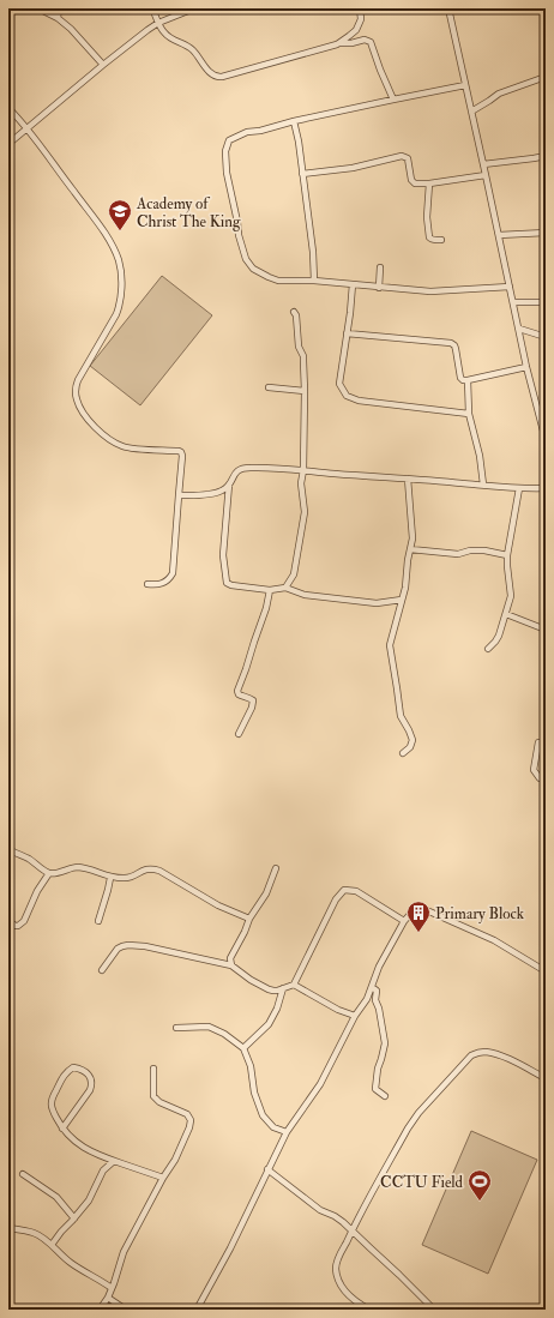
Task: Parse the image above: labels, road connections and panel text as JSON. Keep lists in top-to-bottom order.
{
  "places": {
    "school or university": ["Academy of Christ The King"],
    "building": ["Primary Block"],
    "sports": ["CCTU Field"]
  }
}
